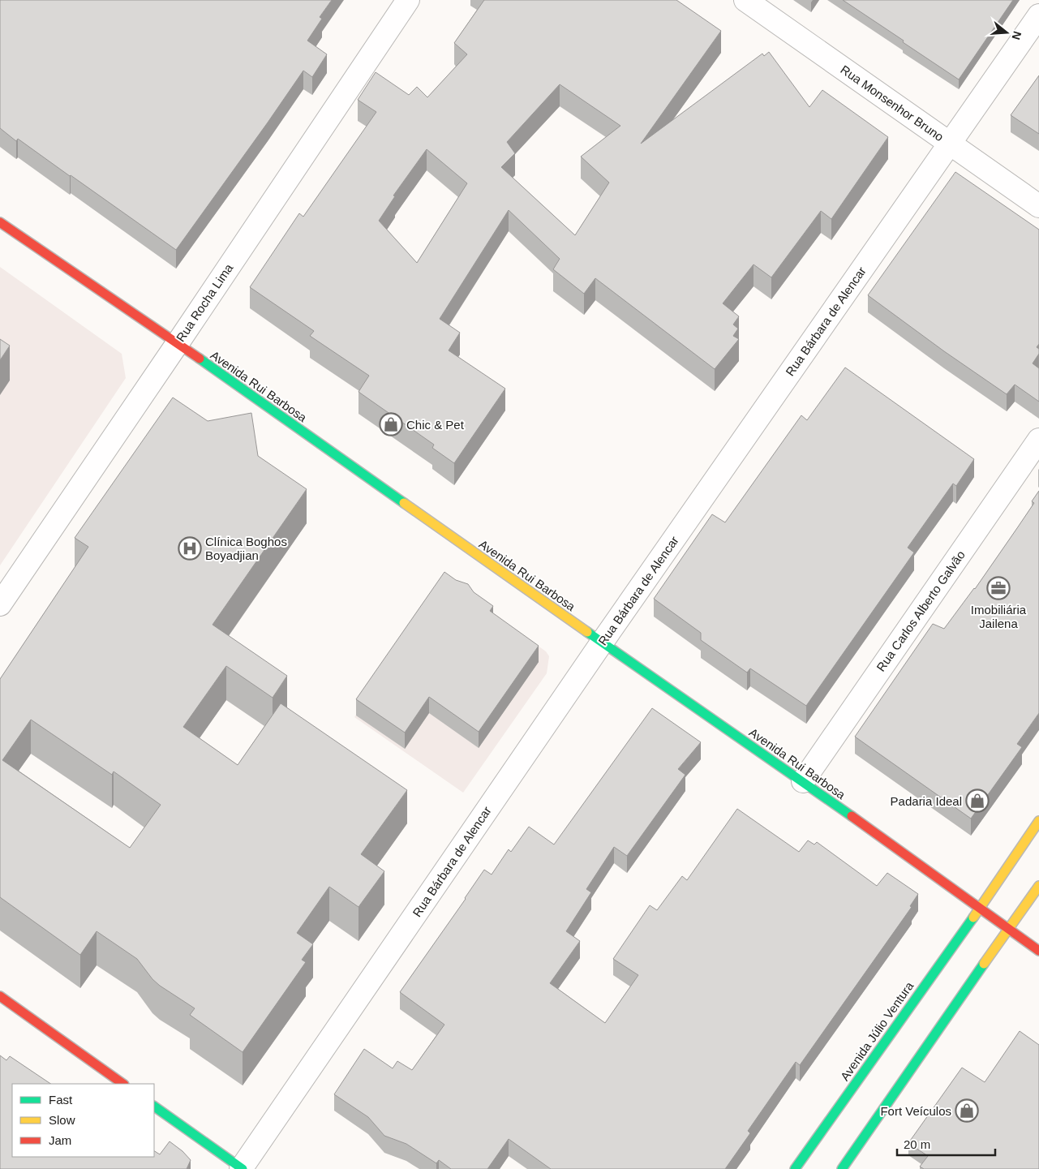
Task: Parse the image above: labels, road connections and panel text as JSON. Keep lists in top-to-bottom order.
{
  "streets": {
    "main road": ["Avenida Rui Barbosa", "Avenida Júlio Ventura"],
    "street": [
      "Rua Monsenhor Bruno",
      "Rua Rocha Lima",
      "Rua Bárbara de Alencar",
      "Rua Carlos Alberto Galvão"
    ]
  },
  "crossings": [
    ["Rua Monsenhor Bruno", "Rua Bárbara de Alencar"],
    ["Rua Rocha Lima", "Avenida Rui Barbosa"],
    ["Rua Bárbara de Alencar", "Avenida Rui Barbosa"],
    ["Avenida Rui Barbosa", "Rua Carlos Alberto Galvão"],
    ["Avenida Rui Barbosa", "Avenida Júlio Ventura"]
  ],
  "places": {
    "shop": ["Chic & Pet", "Padaria Ideal", "Fort Veículos"],
    "hospital": ["Clínica Boghos Boyadjian"],
    "office": ["Imobiliária Jailena"]
  },
  "legend": ["Fast", "Slow", "Jam"],
  "scale_bar": "20 m",
  "north": "right"
}
